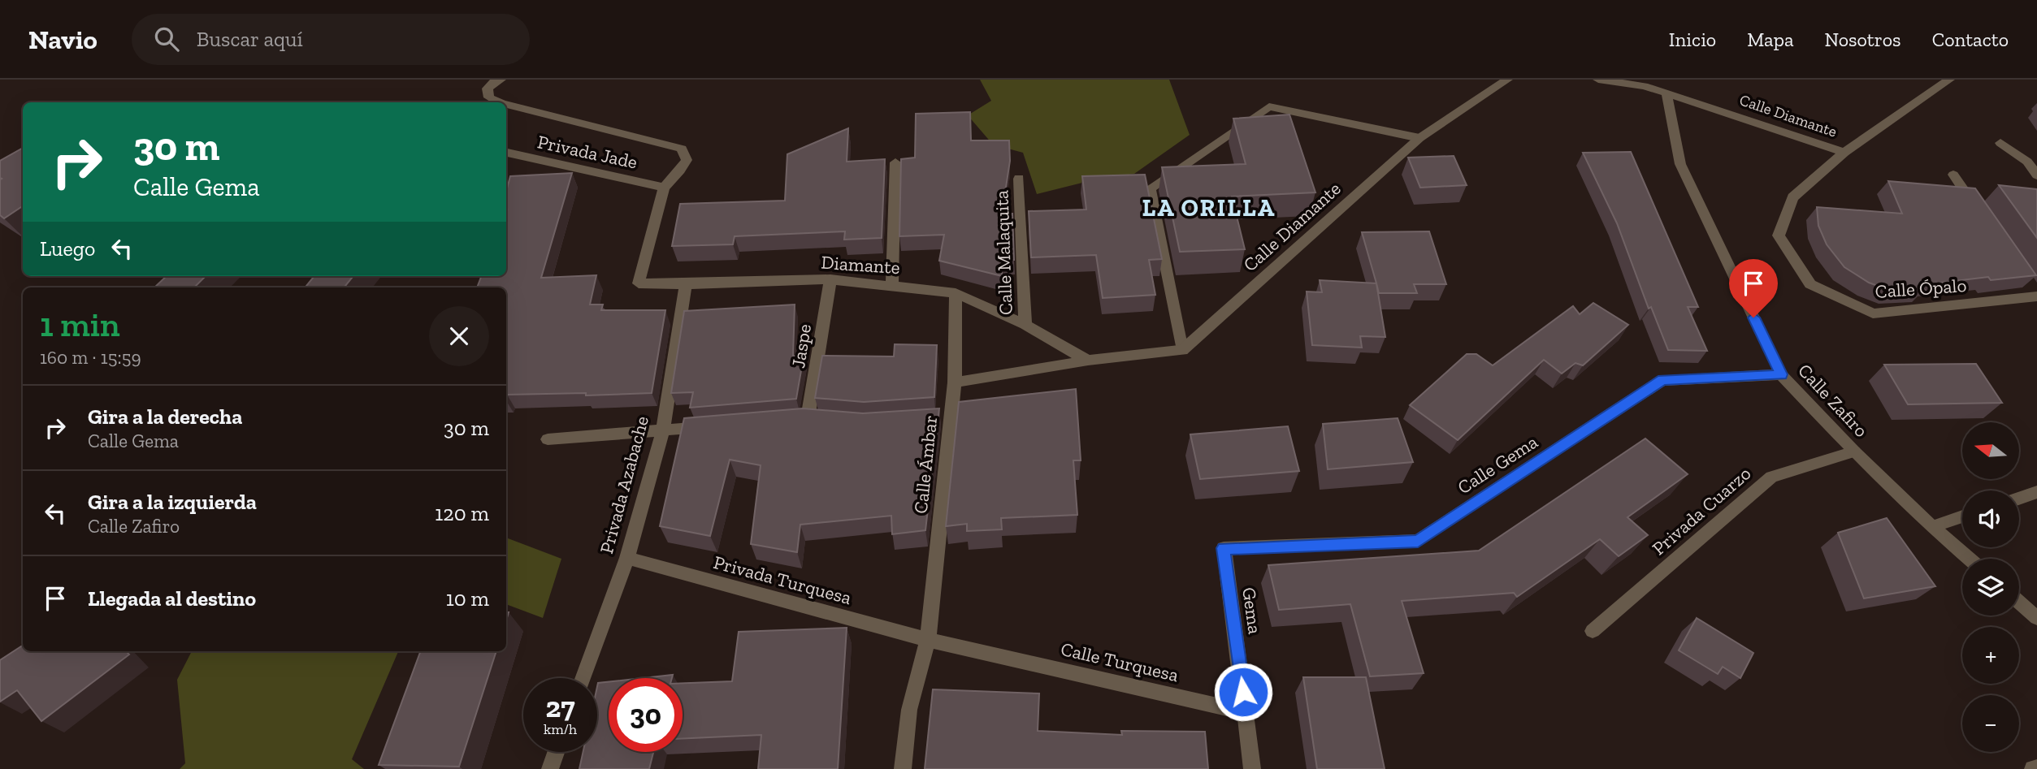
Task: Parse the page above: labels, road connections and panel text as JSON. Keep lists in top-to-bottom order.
{
  "streets": {
    "street": [
      "Calle Diamante",
      "Privada Jade",
      "Calle Malaquita",
      "Diamante",
      "Calle Ópalo",
      "Jaspe",
      "Calle Zafiro",
      "Calle Ámbar",
      "Calle Gema",
      "Privada Azabache",
      "Privada Cuarzo",
      "Privada Turquesa",
      "Gema",
      "Calle Turquesa"
    ]
  },
  "crossings": [
    ["Calle Diamante", "Calle Ópalo"],
    ["Calle Diamante", "Calle Zafiro"],
    ["Privada Jade", "Diamante"],
    ["Calle Malaquita", "Diamante"],
    ["Diamante", "Jaspe"],
    ["Diamante", "Calle Ámbar"],
    ["Diamante", "Privada Azabache"],
    ["Calle Zafiro", "Calle Gema"],
    ["Calle Zafiro", "Privada Cuarzo"],
    ["Calle Ámbar", "Privada Turquesa"],
    ["Calle Ámbar", "Calle Turquesa"],
    ["Calle Gema", "Gema"],
    ["Privada Azabache", "Privada Turquesa"],
    ["Privada Turquesa", "Calle Turquesa"],
    ["Gema", "Calle Turquesa"]
  ],
  "districts": ["LA ORILLA"],
  "north": "left",
  "page": {
    "header": "Navio",
    "search": "Buscar aquí",
    "nav": [
      "Inicio",
      "Mapa",
      "Nosotros",
      "Contacto"
    ],
    "turn": ["30 m", "Calle Gema"],
    "then": "Luego",
    "heading": ["1 min", "160 m · 15:59"],
    "list": [
      {
        "name": "Gira a la derecha",
        "note": "Calle Gema",
        "value": "30 m"
      },
      {
        "name": "Gira a la izquierda",
        "note": "Calle Zafiro",
        "value": "120 m"
      },
      {
        "name": "Llegada al destino",
        "value": "10 m"
      }
    ],
    "map_buttons": ["+", "−"],
    "speed": "27 km/h",
    "limit": "30"
  }
}
